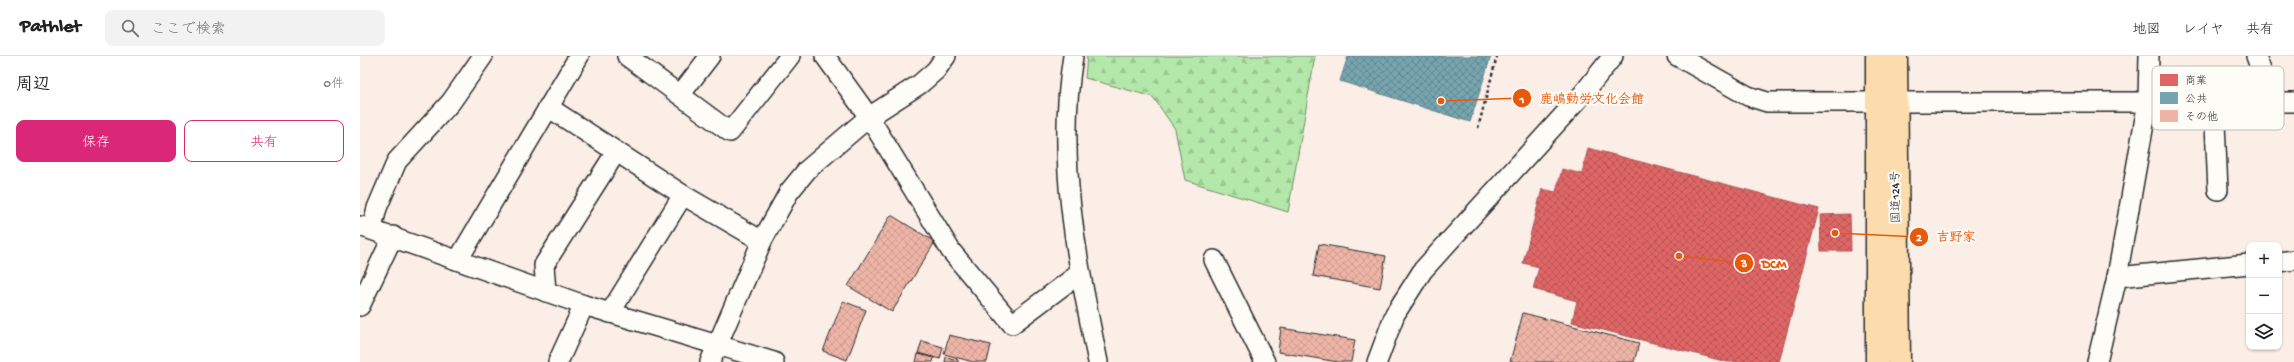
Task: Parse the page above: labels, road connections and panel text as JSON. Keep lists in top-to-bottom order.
{
  "streets": {
    "highway": ["国道124号"]
  },
  "places": ["鹿嶋勤労文化会館", "吉野家", "DCM"],
  "legend": ["商業", "公共", "その他"],
  "page": {
    "header": "Pathlet",
    "search": "ここで検索",
    "nav": ["地図", "レイヤ", "共有"],
    "heading": ["周辺", "0件"],
    "buttons": ["保存", "共有"],
    "map_buttons": ["+", "−"]
  }
}
